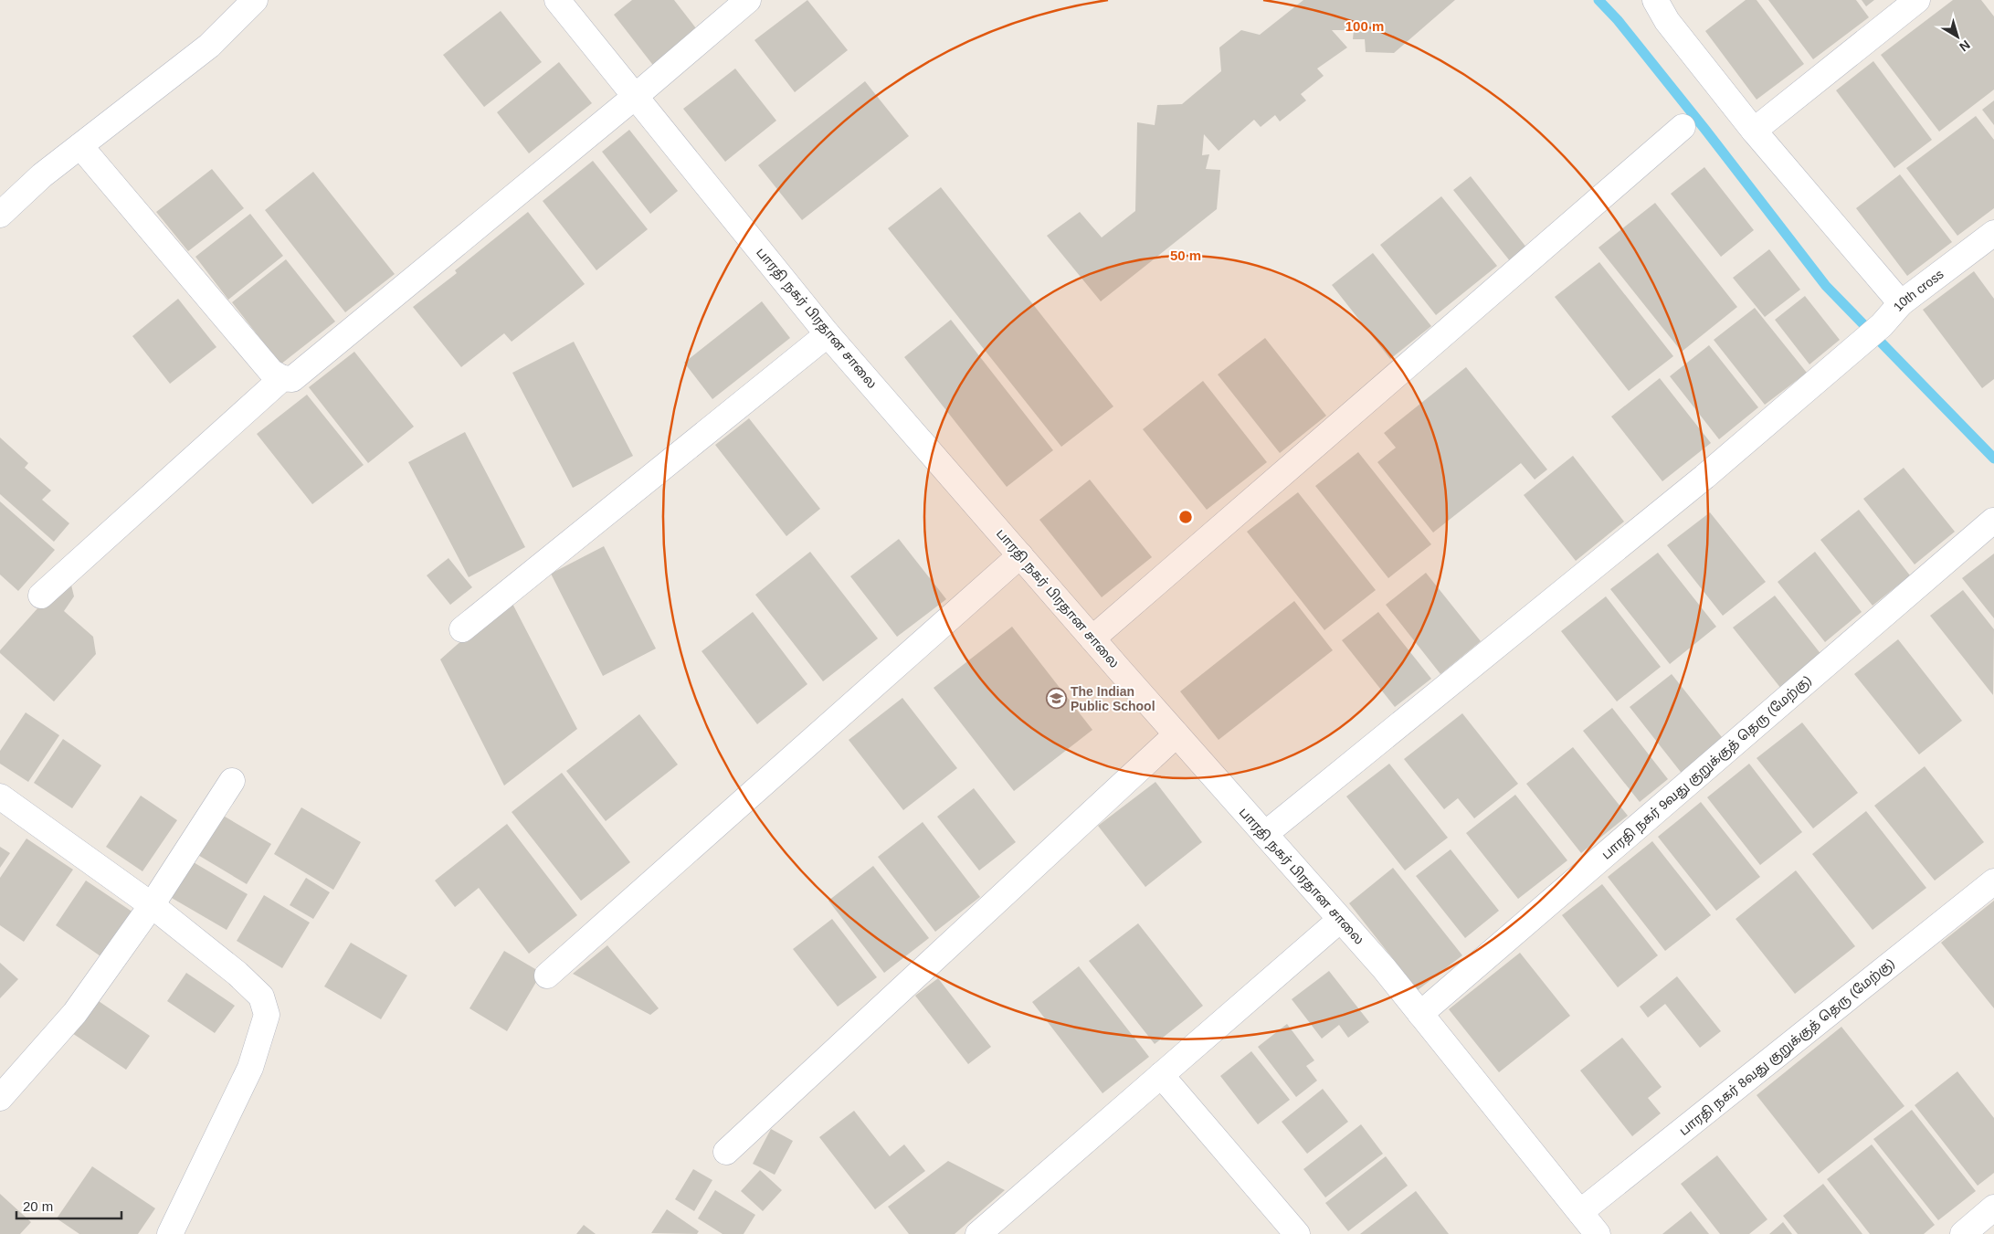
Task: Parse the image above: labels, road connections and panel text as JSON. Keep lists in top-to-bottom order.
{
  "streets": {
    "street": [
      "10th cross",
      "பாரதி நகர் பிரதான சாலை",
      "பாரதி நகர் 9வது குறுக்குத் தெரு (மேற்கு)",
      "பாரதி நகர் 8வது குறுக்குத் தெரு (மேற்கு)"
    ]
  },
  "crossings": [
    ["10th cross", "பாரதி நகர் பிரதான சாலை"],
    ["பாரதி நகர் பிரதான சாலை", "பாரதி நகர் 9வது குறுக்குத் தெரு (மேற்கு)"],
    ["பாரதி நகர் பிரதான சாலை", "பாரதி நகர் 8வது குறுக்குத் தெரு (மேற்கு)"]
  ],
  "places": {
    "school or university": ["The Indian Public School"]
  },
  "scale_bar": "20 m",
  "north": "bottom right",
  "rings": ["100 m", "50 m"]
}
